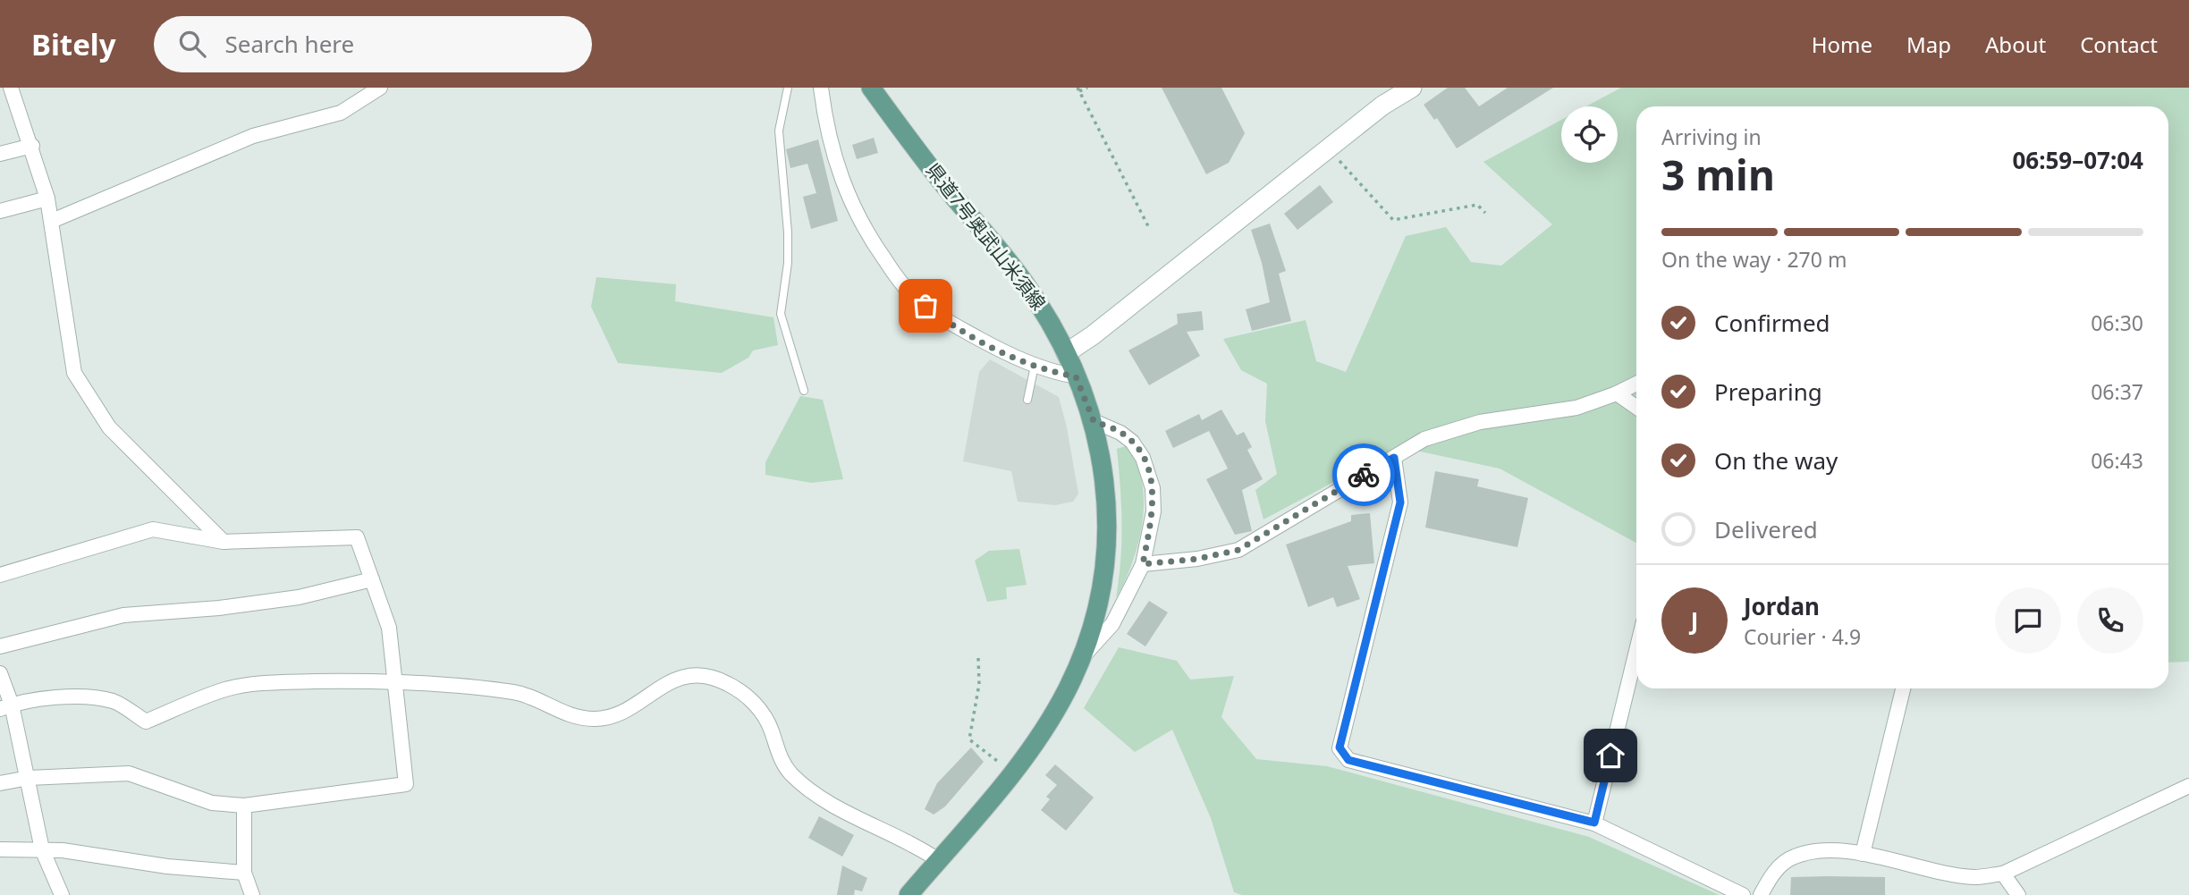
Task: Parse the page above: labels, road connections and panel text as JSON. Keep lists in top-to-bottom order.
{
  "streets": {
    "main road": ["県道7号奥武山米須線"]
  },
  "page": {
    "header": "Bitely",
    "search": "Search here",
    "nav": [
      "Home",
      "Map",
      "About",
      "Contact"
    ],
    "heading": ["3 min", "Arriving in", "06:59–07:04"],
    "panel": ["Jordan", "Courier · 4.9"],
    "bar": "On the way · 270 m",
    "list": [
      ["Confirmed", "06:30"],
      ["Preparing", "06:37"],
      ["On the way", "06:43"],
      "Delivered"
    ],
    "round": "J"
  }
}
